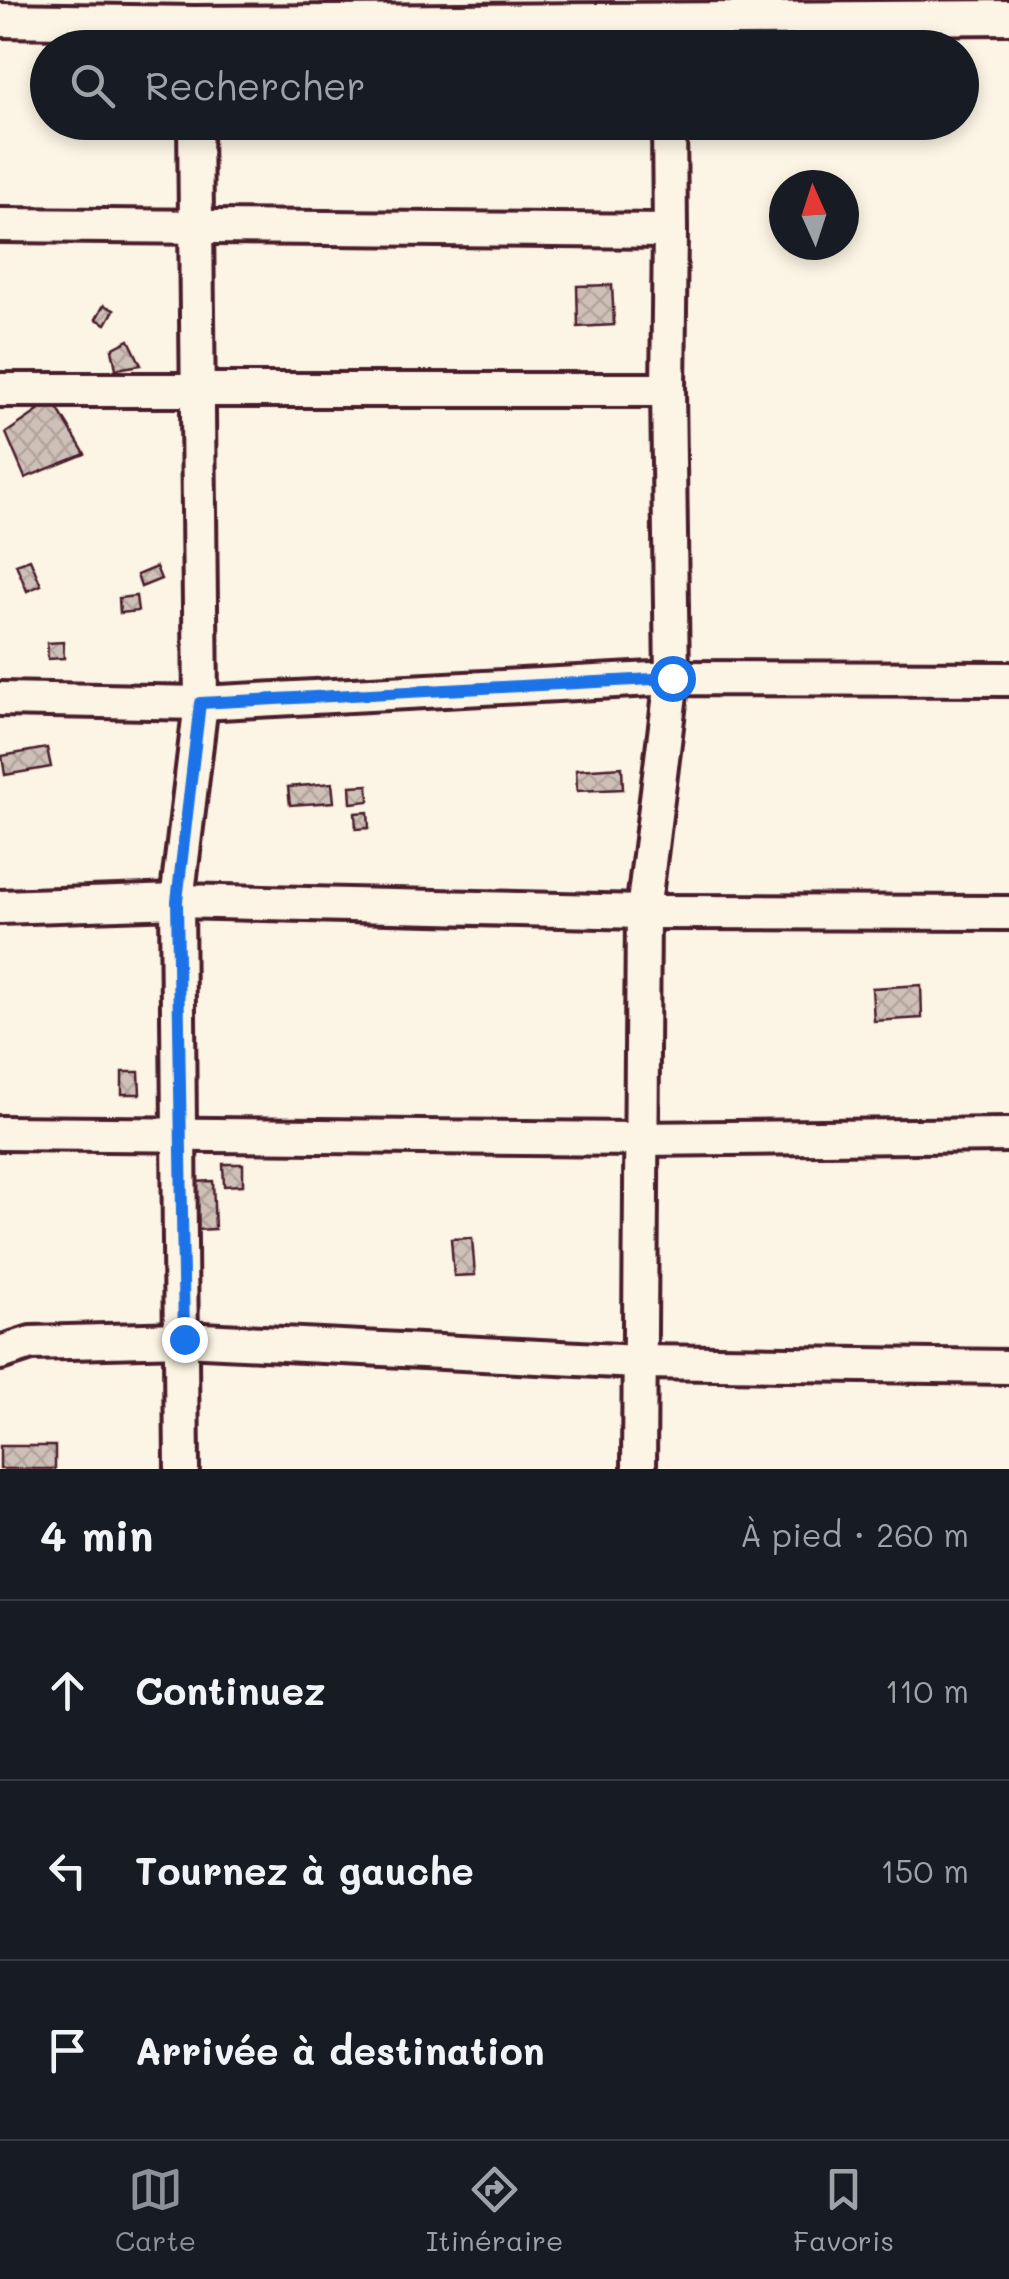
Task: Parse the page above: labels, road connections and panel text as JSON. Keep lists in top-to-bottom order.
{
  "north": "top",
  "page": {
    "search": "Rechercher",
    "heading": ["4 min", "À pied · 260 m"],
    "list": [
      ["Continuez", "110 m"],
      ["Tournez à gauche", "150 m"],
      "Arrivée à destination"
    ],
    "nav": ["Carte", "Itinéraire", "Favoris"]
  }
}
